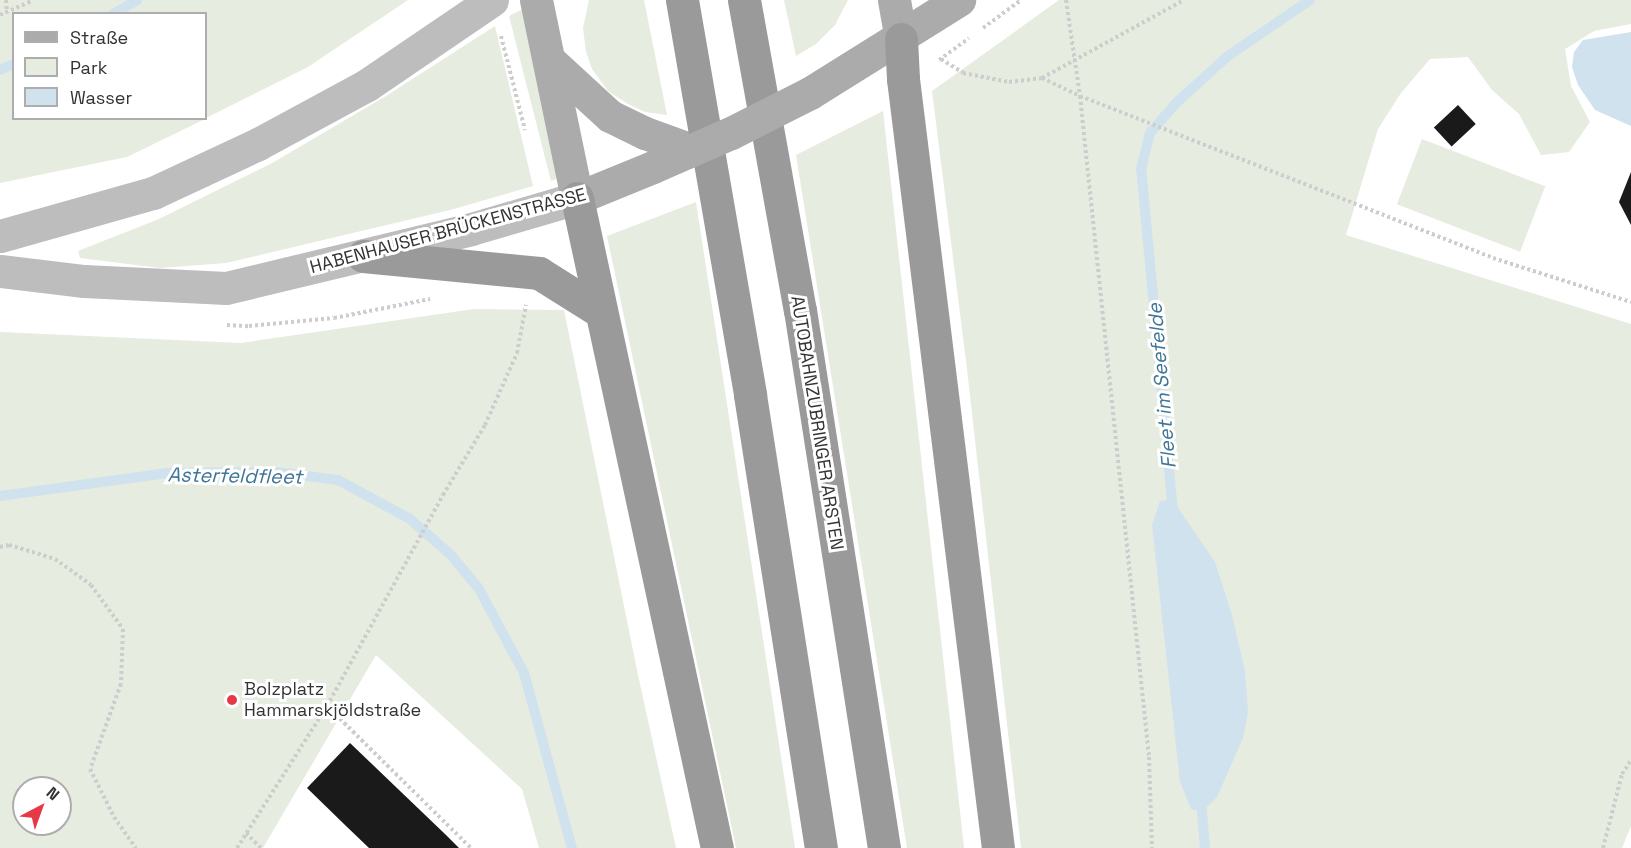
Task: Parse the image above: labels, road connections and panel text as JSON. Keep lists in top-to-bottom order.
{
  "streets": {
    "highway": ["AUTOBAHNZUBRINGER ARSTEN"],
    "main road": ["HABENHAUSER BRÜCKENSTRASSE"]
  },
  "water": ["Fleet im Seefelde", "Asterfeldfleet"],
  "places": ["Bolzplatz Hammarskjöldstraße"],
  "legend": ["Straße", "Park", "Wasser"],
  "north": "top right"
}
